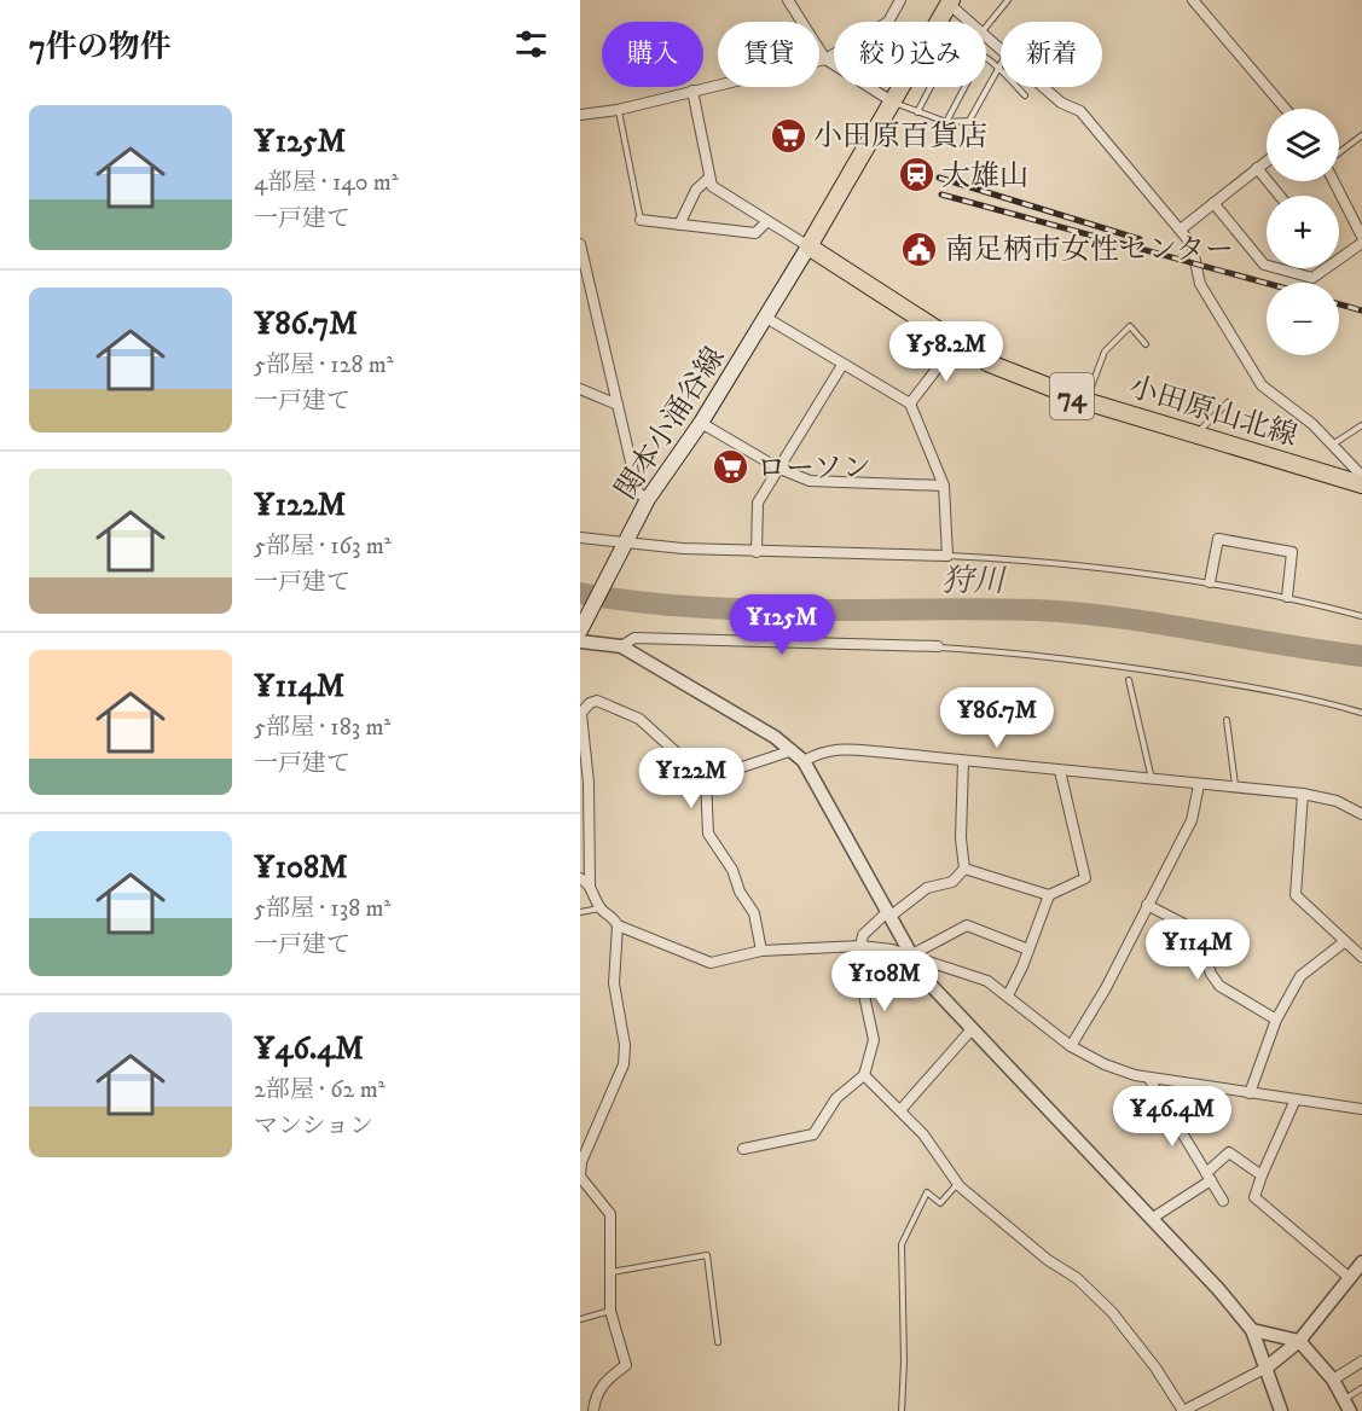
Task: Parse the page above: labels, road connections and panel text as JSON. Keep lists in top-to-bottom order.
{
  "streets": {
    "main road": ["74", "小田原山北線", "関本小涌谷線"]
  },
  "crossings": [
    ["小田原山北線", "関本小涌谷線"]
  ],
  "water": ["狩川"],
  "places": {
    "supermarket": ["小田原百貨店", "ローソン"],
    "station": ["大雄山"],
    "public building": ["南足柄市女性センター"]
  },
  "page": {
    "heading": "7件の物件",
    "chip": [
      "購入",
      "賃貸",
      "絞り込み",
      "新着"
    ],
    "list": [
      {
        "name": "¥125M",
        "note": "4部屋 · 140 m² · 一戸建て"
      },
      {
        "name": "¥86.7M",
        "note": "5部屋 · 128 m² · 一戸建て"
      },
      {
        "name": "¥122M",
        "note": "5部屋 · 163 m² · 一戸建て"
      },
      {
        "name": "¥114M",
        "note": "5部屋 · 183 m² · 一戸建て"
      },
      {
        "name": "¥108M",
        "note": "5部屋 · 138 m² · 一戸建て"
      },
      {
        "name": "¥46.4M",
        "note": "2部屋 · 62 m² · マンション"
      }
    ],
    "map_buttons": ["+", "−"],
    "price": [
      "¥58.2M",
      "¥125M",
      "¥86.7M",
      "¥122M",
      "¥114M",
      "¥108M",
      "¥46.4M"
    ]
  }
}
